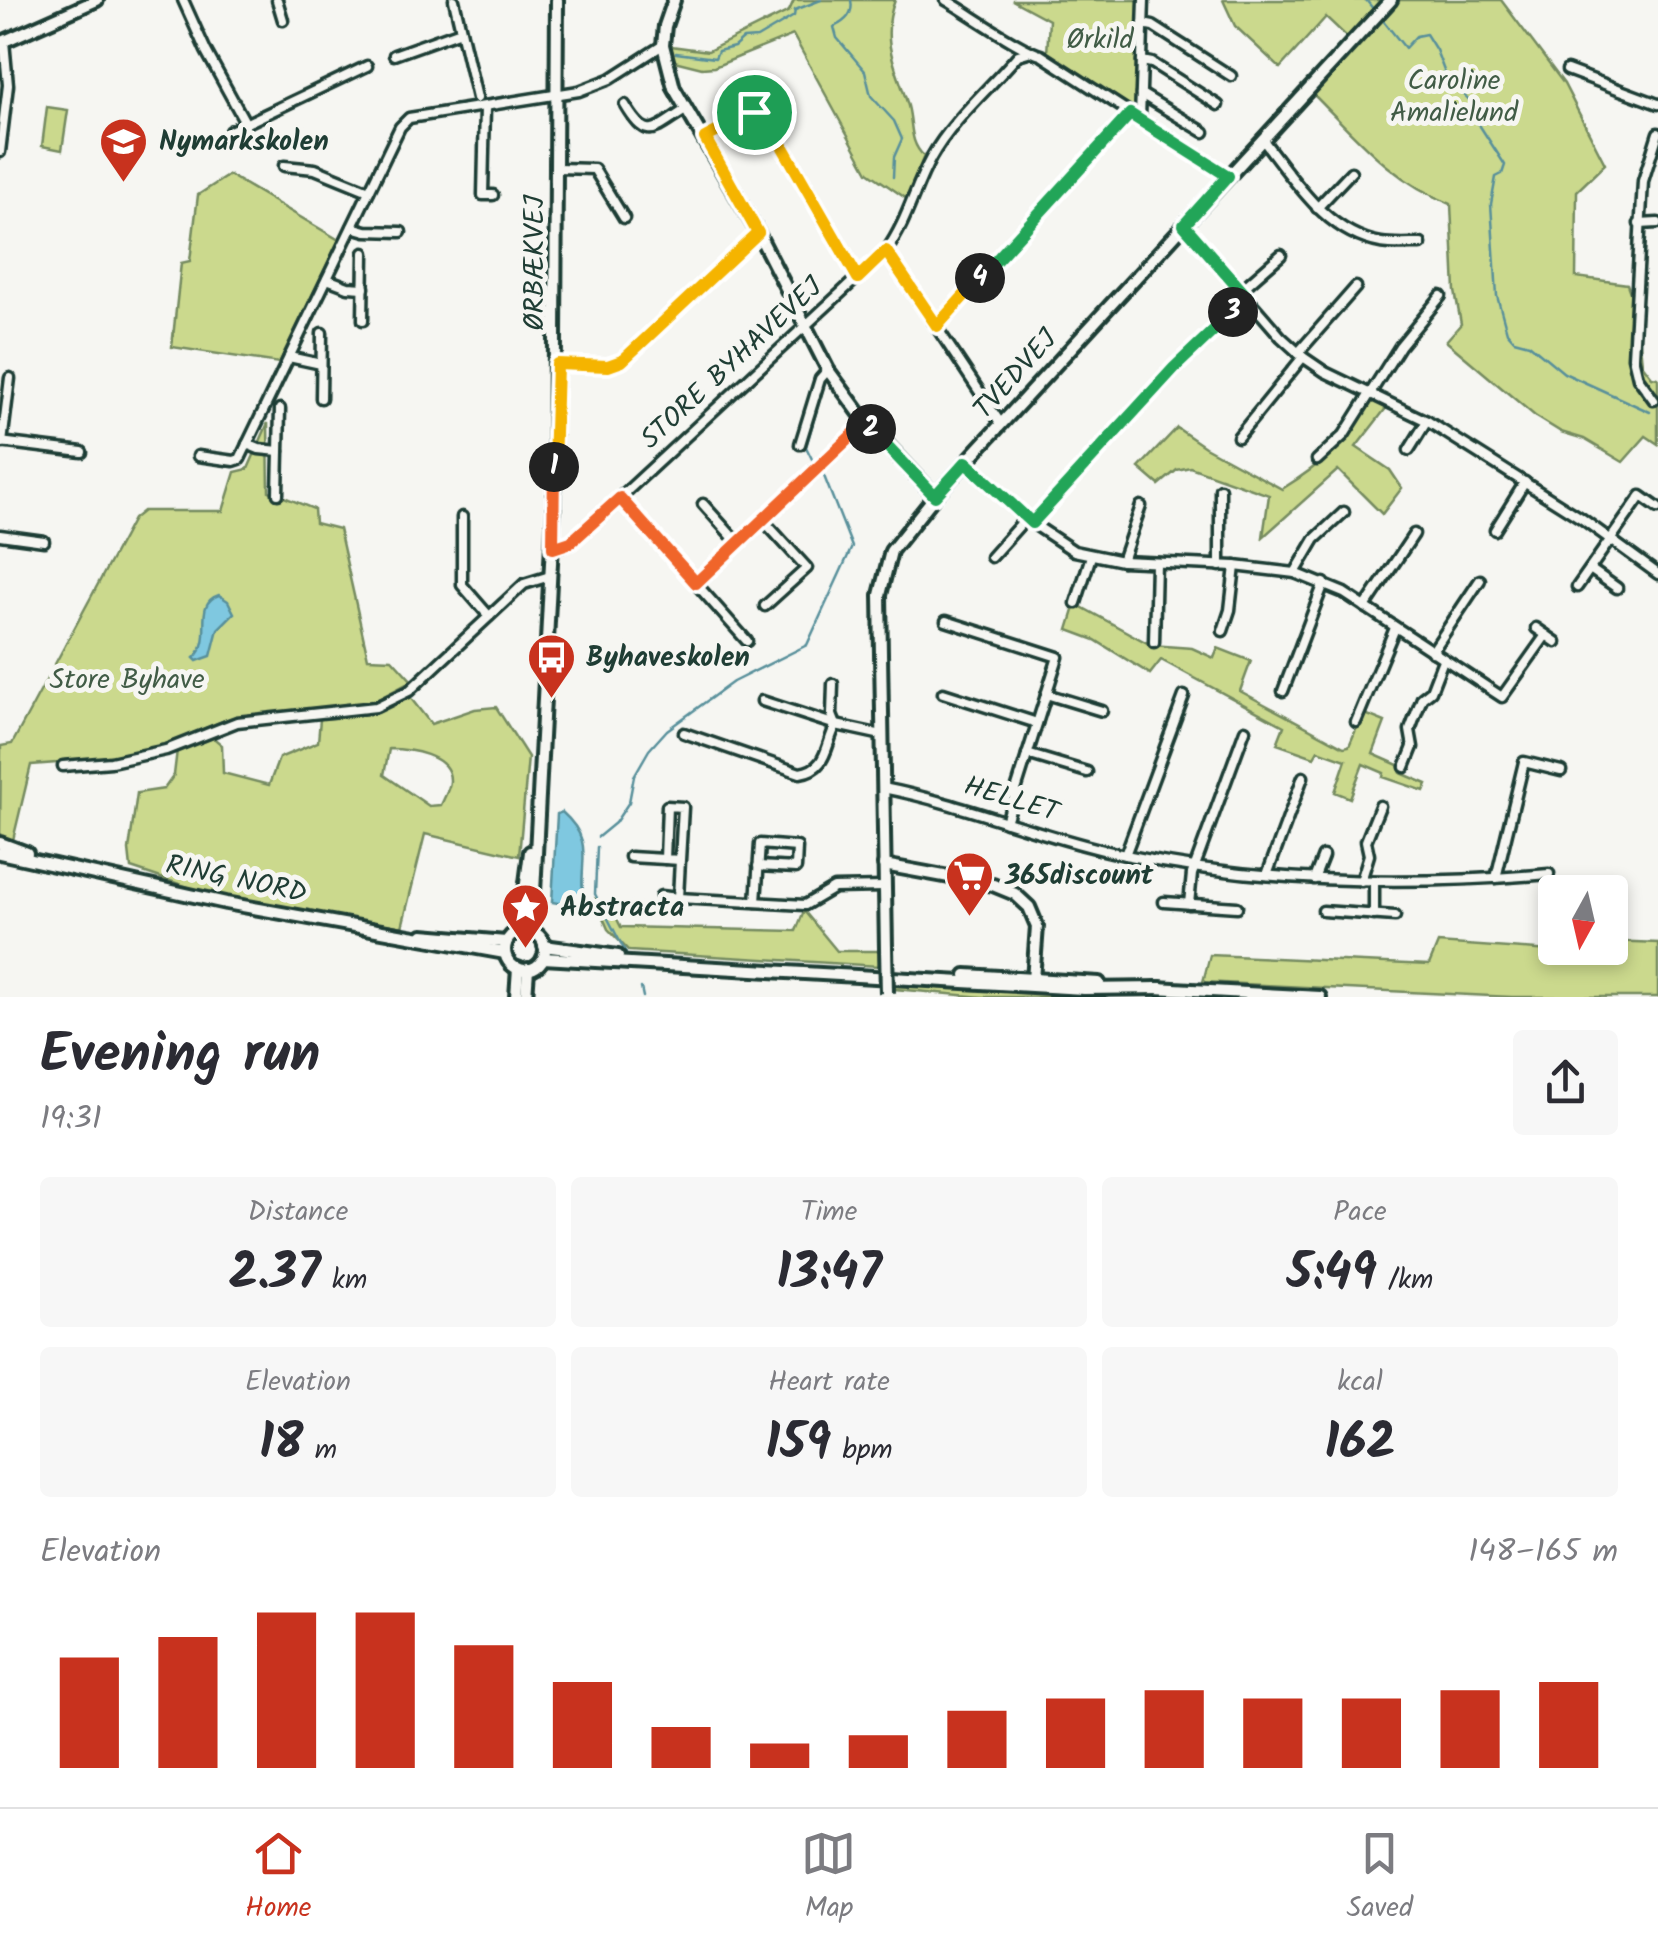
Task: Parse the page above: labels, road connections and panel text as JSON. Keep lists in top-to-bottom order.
{
  "streets": {
    "street": [
      "ØRBÆKVEJ",
      "STORE BYHAVEVEJ",
      "TVEDVEJ",
      "HELLET",
      "RING NORD"
    ]
  },
  "crossings": [
    ["ØRBÆKVEJ", "STORE BYHAVEVEJ"],
    ["TVEDVEJ", "HELLET"]
  ],
  "parks": ["Ørkild", "Caroline Amalielund", "Store Byhave"],
  "places": {
    "school or university": ["Nymarkskolen"],
    "bus stop": ["Byhaveskolen"],
    "supermarket": ["365discount"],
    "place": ["Abstracta"]
  },
  "north": "bottom",
  "page": {
    "pins": [
      "4",
      "3",
      "2",
      "1"
    ],
    "heading": ["Evening run", "19:31"],
    "stats": [
      ["Distance", "2.37 km"],
      ["Time", "13:47"],
      ["Pace", "5:49 /km"],
      ["Elevation", "18 m"],
      ["Heart rate", "159 bpm"],
      ["kcal", "162"]
    ],
    "chart": ["Elevation", "148–165 m"],
    "tabs": ["Home", "Map", "Saved"]
  }
}
